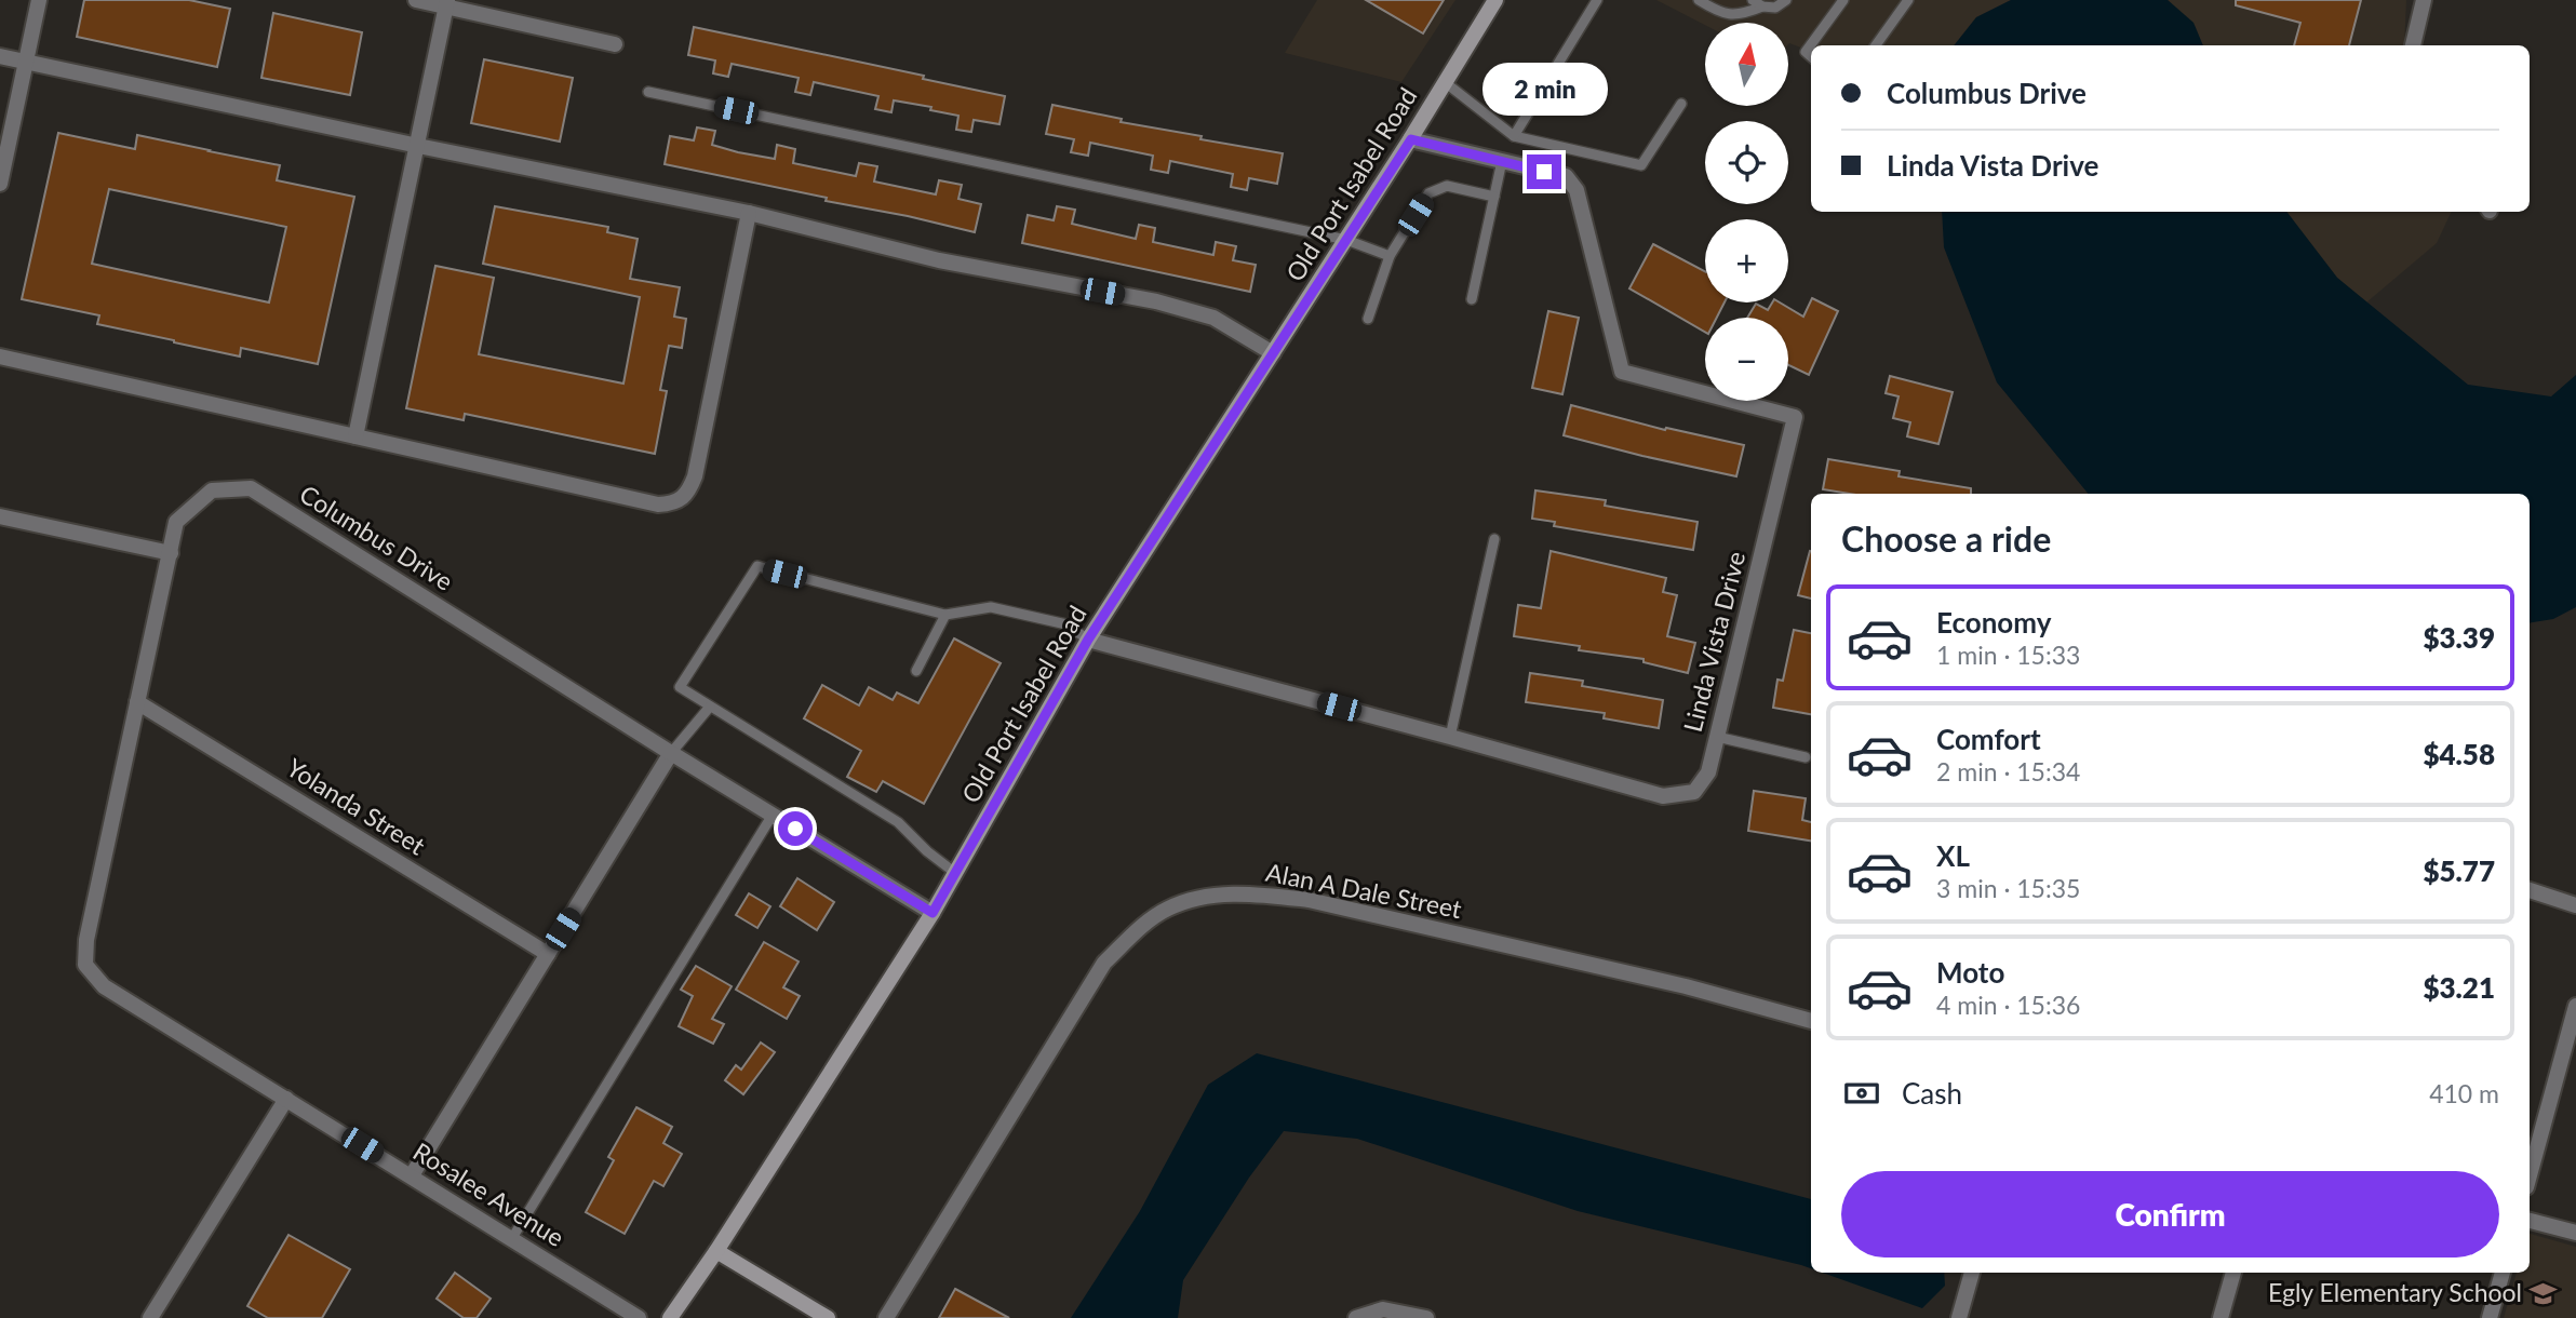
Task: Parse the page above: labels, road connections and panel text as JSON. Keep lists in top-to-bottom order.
{
  "streets": {
    "street": [
      "Old Port Isabel Road",
      "Columbus Drive",
      "Linda Vista Drive",
      "Yolanda Street",
      "Alan A Dale Street",
      "Rosalee Avenue"
    ]
  },
  "crossings": [
    ["Old Port Isabel Road", "Columbus Drive"],
    ["Old Port Isabel Road", "Linda Vista Drive"],
    ["Columbus Drive", "Yolanda Street"],
    ["Columbus Drive", "Rosalee Avenue"]
  ],
  "places": {
    "school or university": ["Egly Elementary School"]
  },
  "north": "top",
  "page": {
    "map_buttons": ["+", "−"],
    "banner": ["Columbus Drive", "Linda Vista Drive"],
    "bubble": "2 min",
    "heading": "Choose a ride",
    "list": [
      {
        "name": "Economy",
        "note": "1 min · 15:33",
        "value": "$3.39"
      },
      {
        "name": "Comfort",
        "note": "2 min · 15:34",
        "value": "$4.58"
      },
      {
        "name": "XL",
        "note": "3 min · 15:35",
        "value": "$5.77"
      },
      {
        "name": "Moto",
        "note": "4 min · 15:36",
        "value": "$3.21"
      }
    ],
    "pay": ["Cash", "410 m"],
    "buttons": "Confirm"
  }
}
